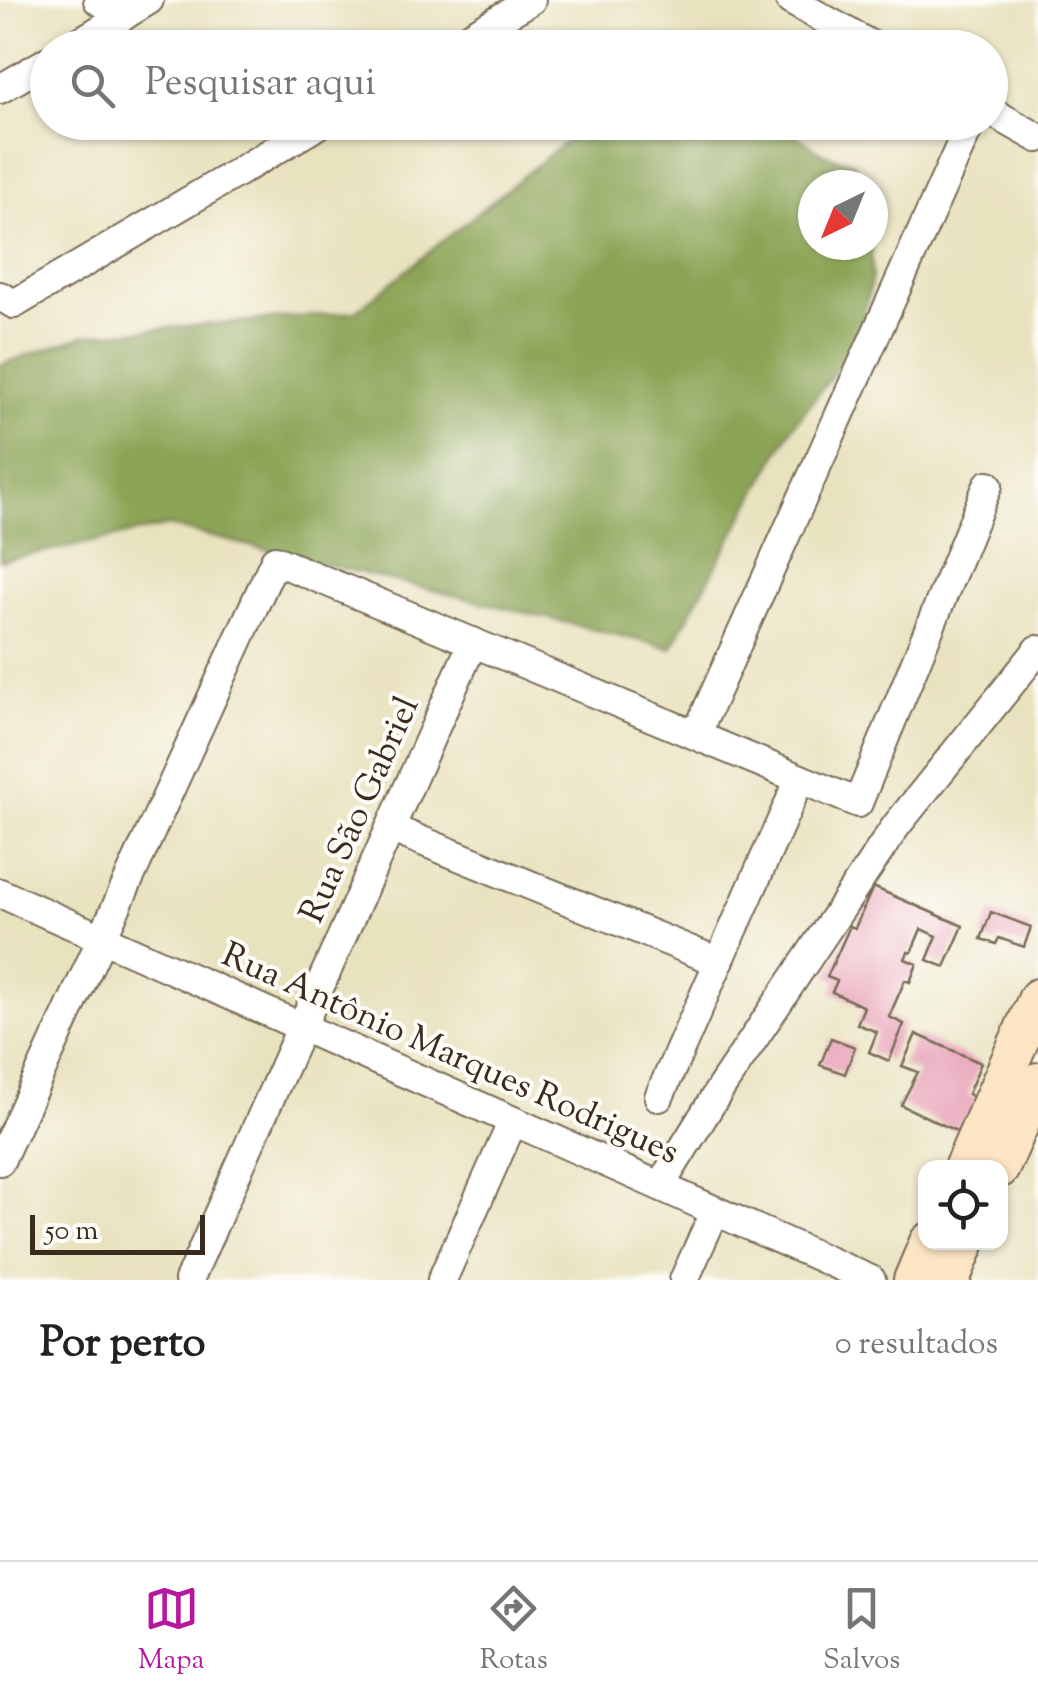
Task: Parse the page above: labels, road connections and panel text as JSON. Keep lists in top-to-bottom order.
{
  "streets": {
    "street": ["Rua São Gabriel", "Rua Antônio Marques Rodrigues"]
  },
  "crossings": [
    ["Rua São Gabriel", "Rua Antônio Marques Rodrigues"]
  ],
  "scale_bar": "50 m",
  "north": "bottom left",
  "page": {
    "search": "Pesquisar aqui",
    "scale": "50 m",
    "heading": ["Por perto", "0 resultados"],
    "nav": ["Mapa", "Rotas", "Salvos"]
  }
}
